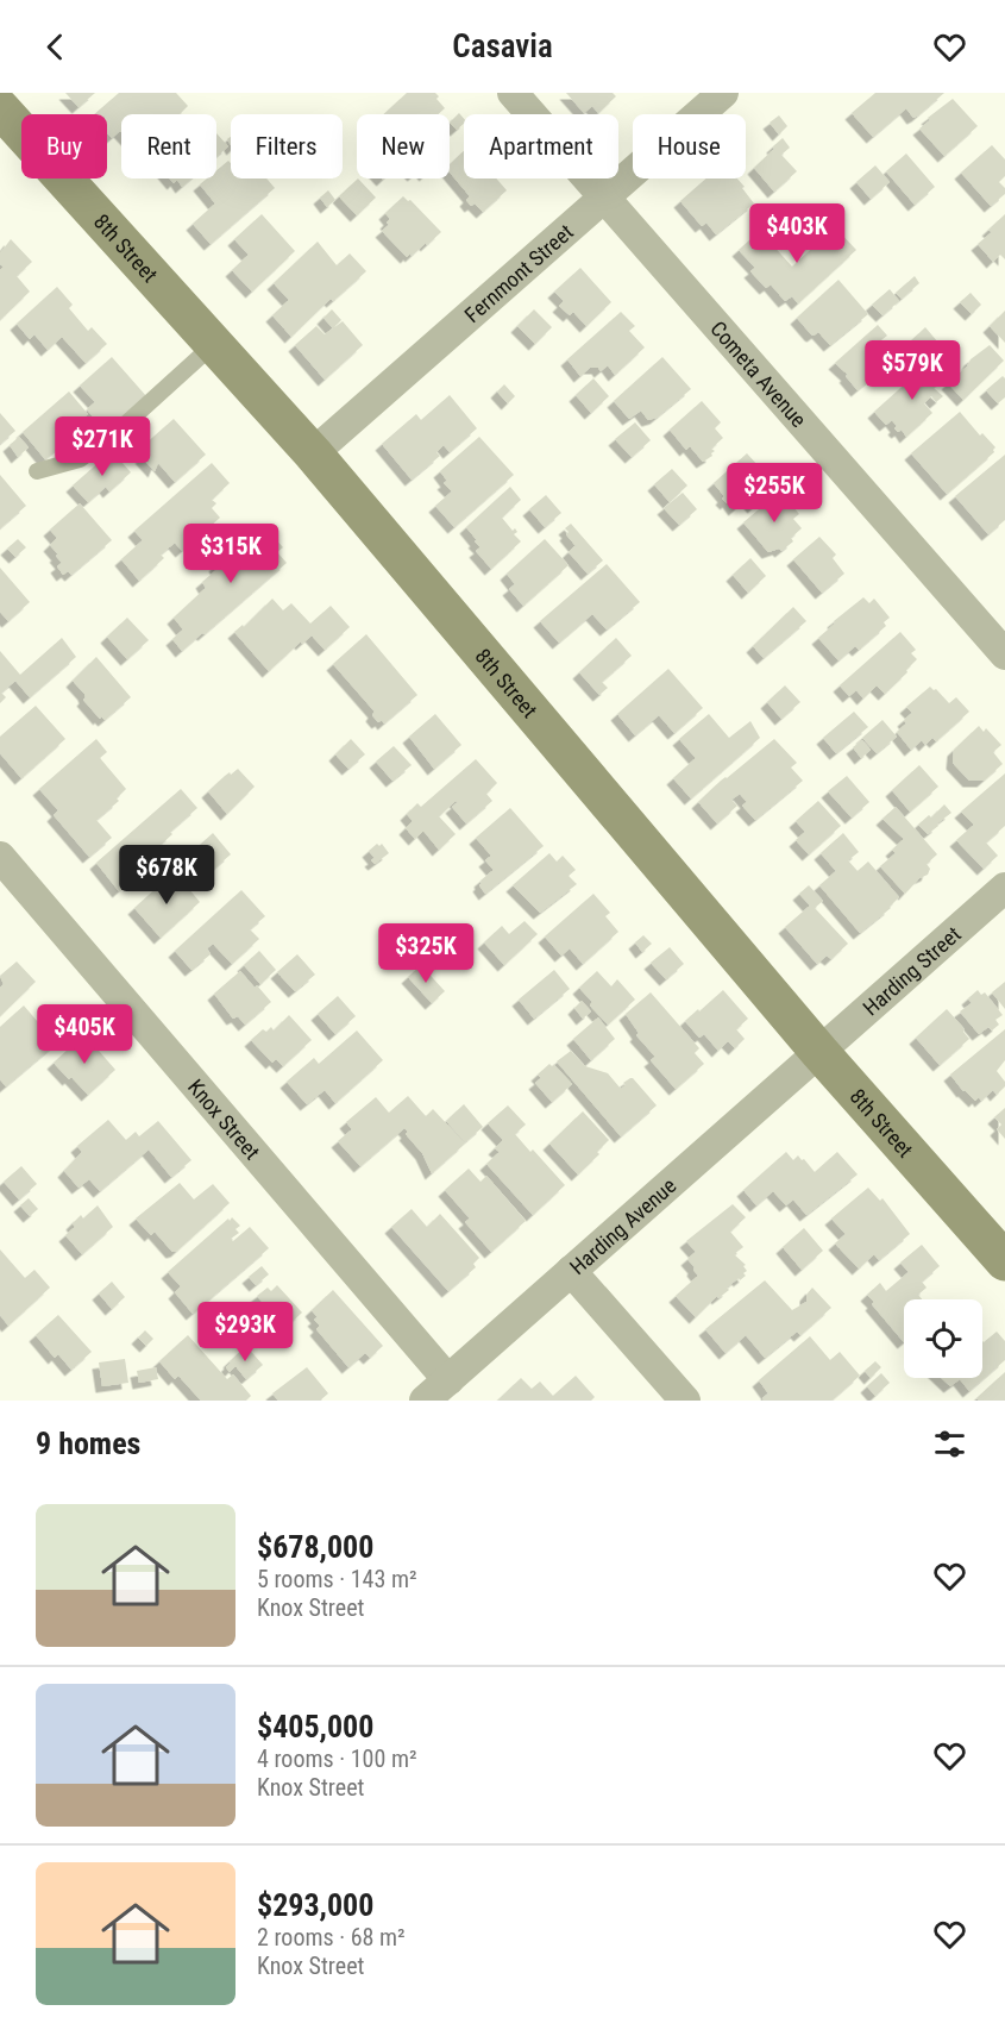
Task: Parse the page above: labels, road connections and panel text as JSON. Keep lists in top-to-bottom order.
{
  "streets": {
    "street": [
      "8th Street",
      "Fernmont Street",
      "Cometa Avenue",
      "Harding Street",
      "Knox Street",
      "Harding Avenue"
    ]
  },
  "crossings": [
    ["8th Street", "Fernmont Street"],
    ["8th Street", "Harding Street"],
    ["8th Street", "Harding Avenue"],
    ["Fernmont Street", "Cometa Avenue"],
    ["Harding Street", "Harding Avenue"],
    ["Knox Street", "Harding Avenue"]
  ],
  "page": {
    "header": "Casavia",
    "chip": [
      "Buy",
      "Rent",
      "Filters",
      "New",
      "Apartment",
      "House"
    ],
    "price": [
      "$403K",
      "$579K",
      "$271K",
      "$255K",
      "$315K",
      "$678K",
      "$325K",
      "$405K",
      "$293K"
    ],
    "heading": "9 homes",
    "list": [
      {
        "name": "$678,000",
        "note": "5 rooms · 143 m² · Knox Street"
      },
      {
        "name": "$405,000",
        "note": "4 rooms · 100 m² · Knox Street"
      },
      {
        "name": "$293,000",
        "note": "2 rooms · 68 m² · Knox Street"
      }
    ]
  }
}
